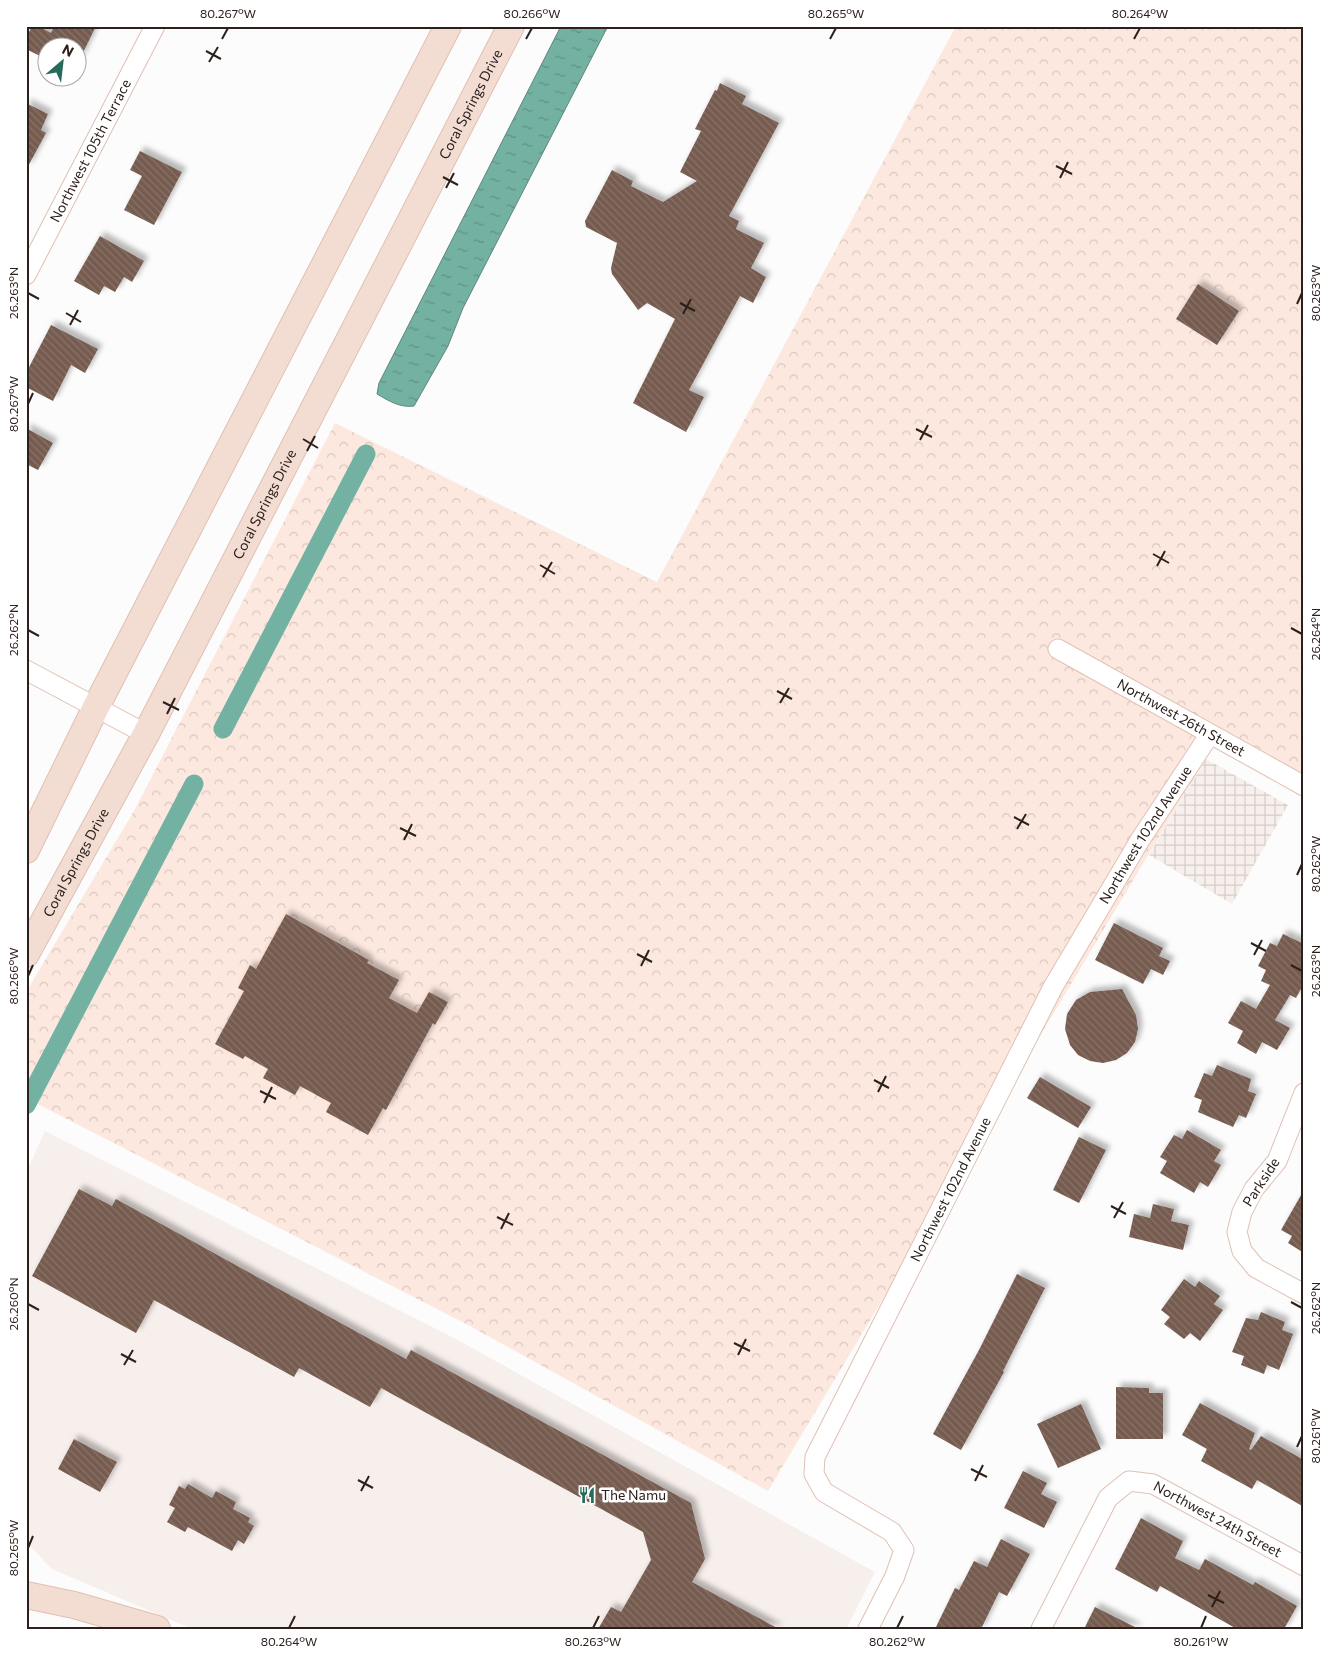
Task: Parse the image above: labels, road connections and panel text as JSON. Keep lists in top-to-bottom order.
{
  "streets": {
    "main road": ["Coral Springs Drive"],
    "street": [
      "Northwest 105th Terrace",
      "Northwest 26th Street",
      "Northwest 102nd Avenue",
      "Parkside",
      "Northwest 24th Street"
    ]
  },
  "crossings": [
    ["Northwest 26th Street", "Northwest 102nd Avenue"]
  ],
  "places": {
    "restaurant": ["The Namu"]
  },
  "north": "top right",
  "coordinates": [
    "80.267°W",
    "80.266°W",
    "80.265°W",
    "80.264°W",
    "80.263°W",
    "26.263°N",
    "26.262°N",
    "26.264°N",
    "80.262°W",
    "26.260°N",
    "80.261°W"
  ]
}
